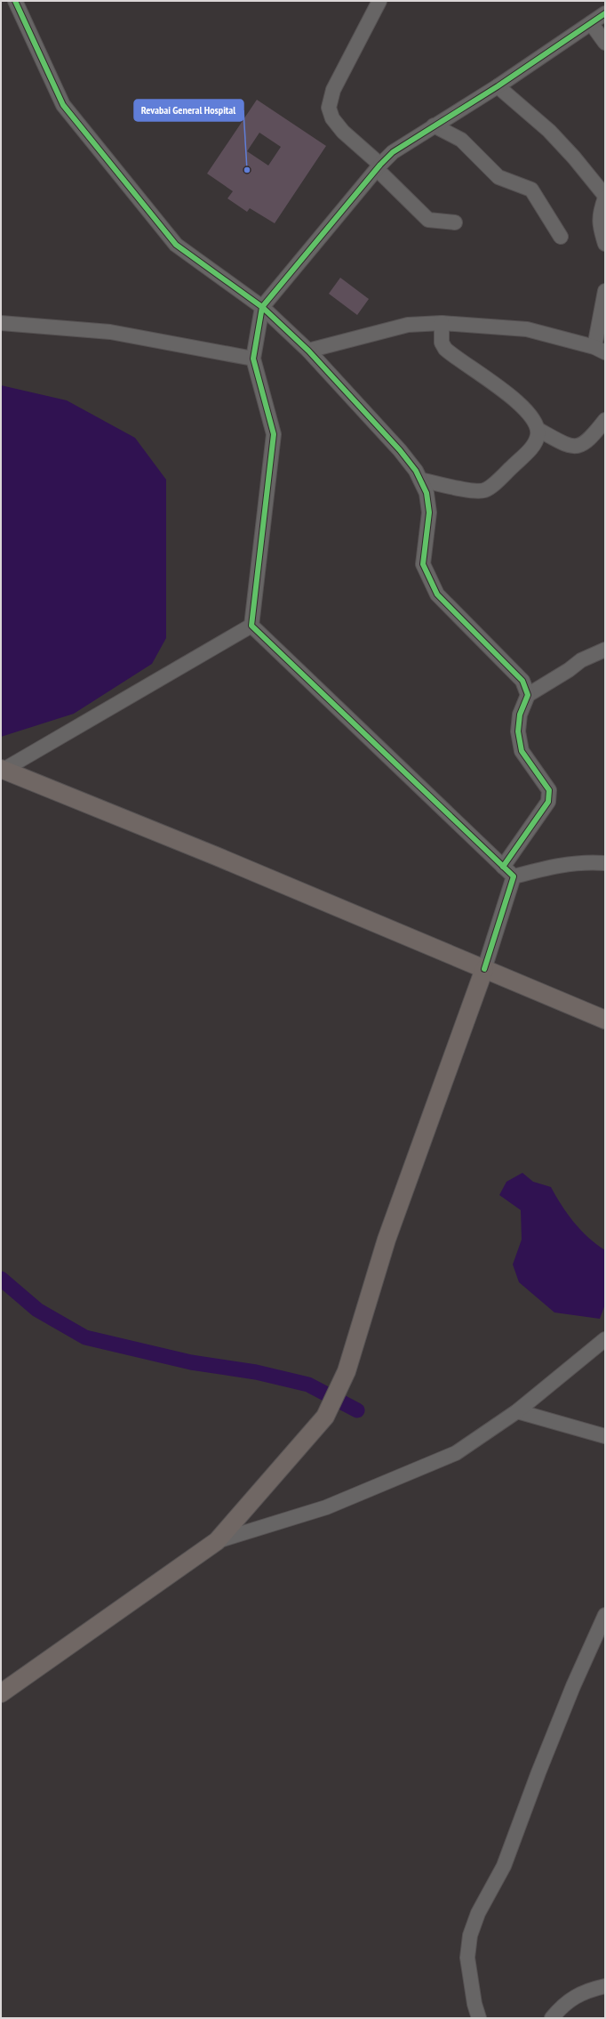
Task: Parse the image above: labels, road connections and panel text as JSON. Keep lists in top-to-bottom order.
{
  "places": ["Revabai General Hospital"]
}
